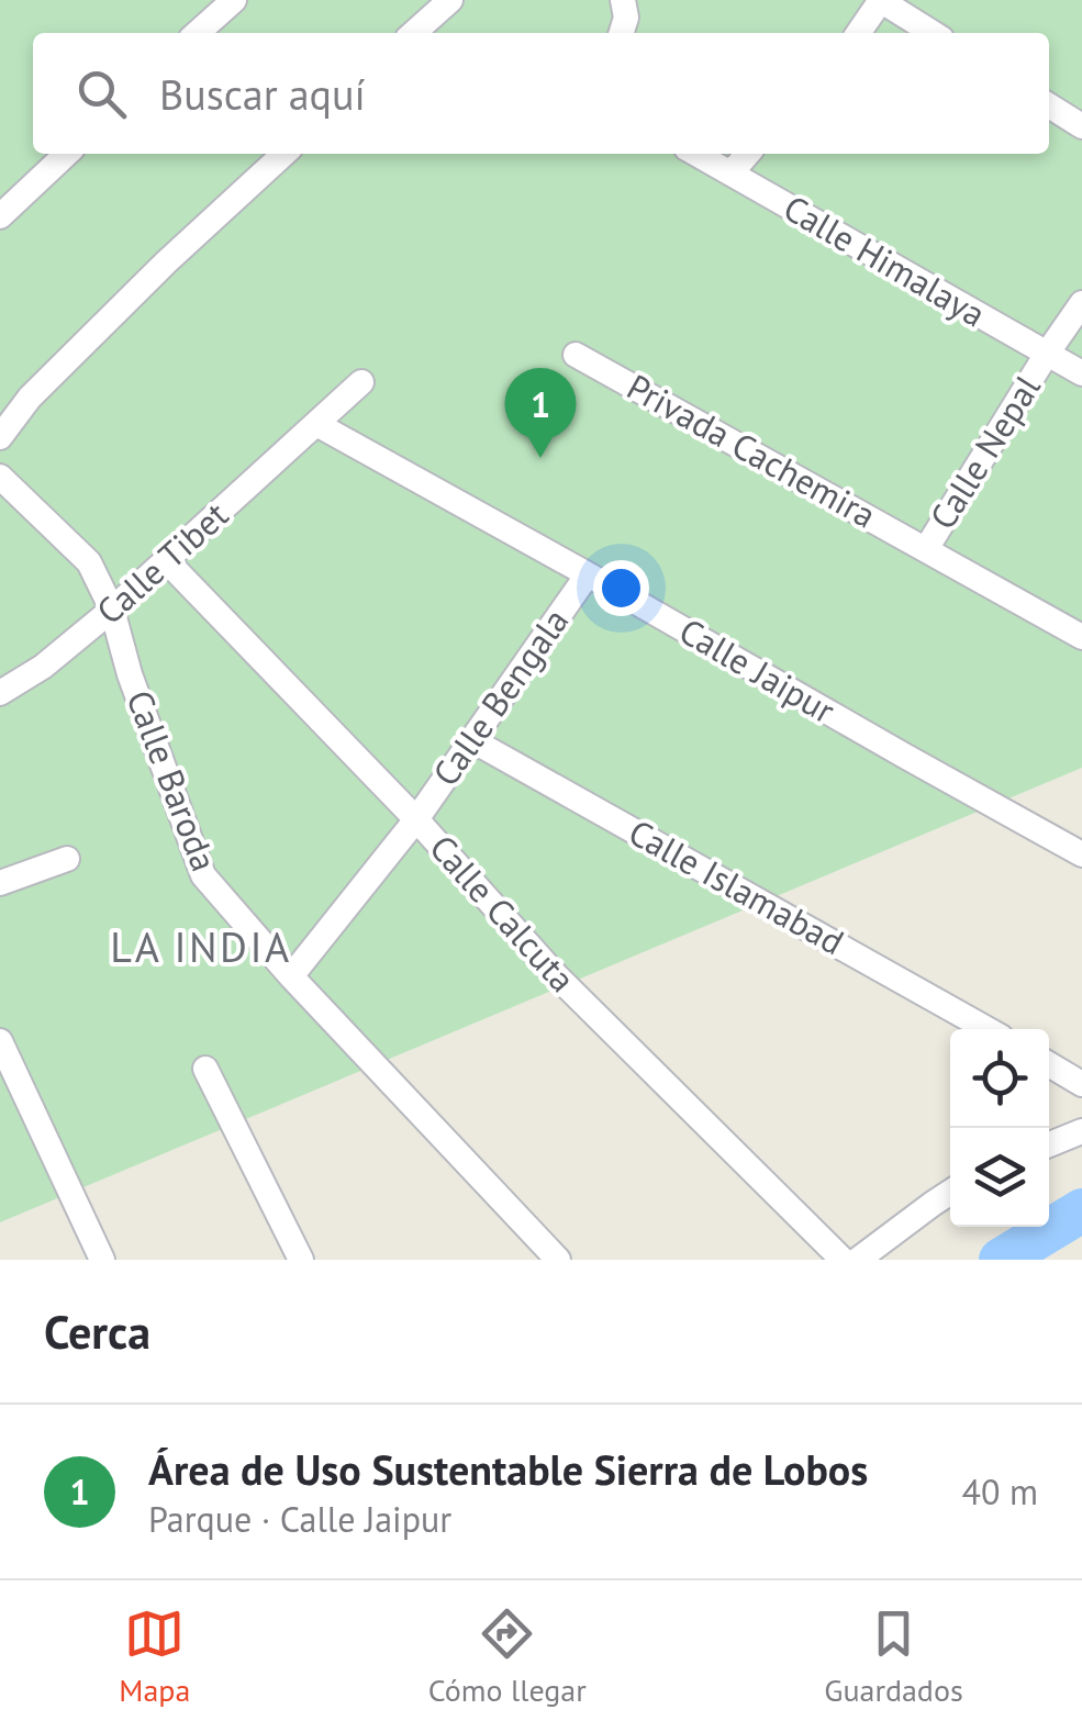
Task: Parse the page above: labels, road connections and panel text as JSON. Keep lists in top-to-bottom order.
{
  "streets": {
    "street": [
      "Calle Himalaya",
      "Privada Cachemira",
      "Calle Nepal",
      "Calle Tibet",
      "Calle Jaipur",
      "Calle Bengala",
      "Calle Baroda",
      "Calle Islamabad",
      "Calle Calcuta"
    ]
  },
  "crossings": [
    ["Calle Himalaya", "Calle Nepal"],
    ["Privada Cachemira", "Calle Nepal"],
    ["Calle Tibet", "Calle Jaipur"],
    ["Calle Tibet", "Calle Baroda"],
    ["Calle Tibet", "Calle Calcuta"],
    ["Calle Jaipur", "Calle Bengala"],
    ["Calle Bengala", "Calle Baroda"],
    ["Calle Bengala", "Calle Islamabad"],
    ["Calle Bengala", "Calle Calcuta"]
  ],
  "districts": ["LA INDIA"],
  "page": {
    "search": "Buscar aquí",
    "pins": "1",
    "heading": "Cerca",
    "list": [
      {
        "mark": "1",
        "name": "Área de Uso Sustentable Sierra de Lobos",
        "note": "Parque · Calle Jaipur",
        "value": "40 m"
      }
    ],
    "nav": ["Mapa", "Cómo llegar", "Guardados"]
  }
}
